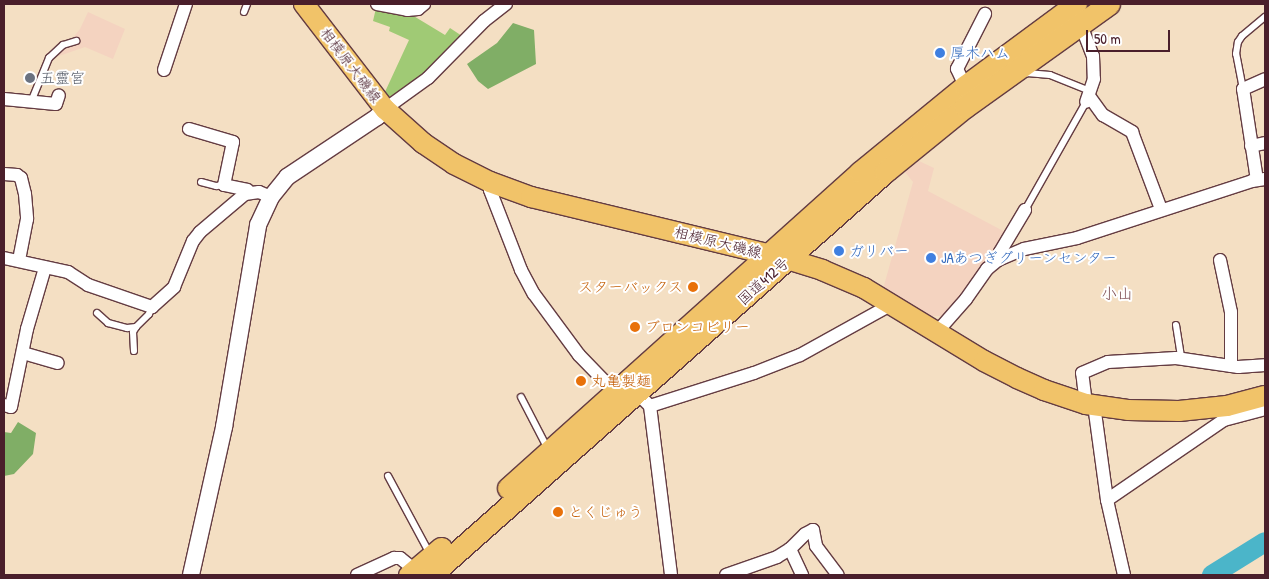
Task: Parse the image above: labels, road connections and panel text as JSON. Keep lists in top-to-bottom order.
{
  "streets": {
    "highway": ["国道412号"],
    "main road": ["相模原大磯線"]
  },
  "crossings": [
    ["相模原大磯線", "国道412号"]
  ],
  "districts": ["小山"],
  "places": [
    "厚木ハム",
    "五靈宮",
    "ガリバー",
    "JAあつぎグリーンセンター",
    "スターバックス",
    "ブロンコビリー",
    "丸亀製麺",
    "とくじゅう"
  ],
  "scale_bar": "50 m"
}
